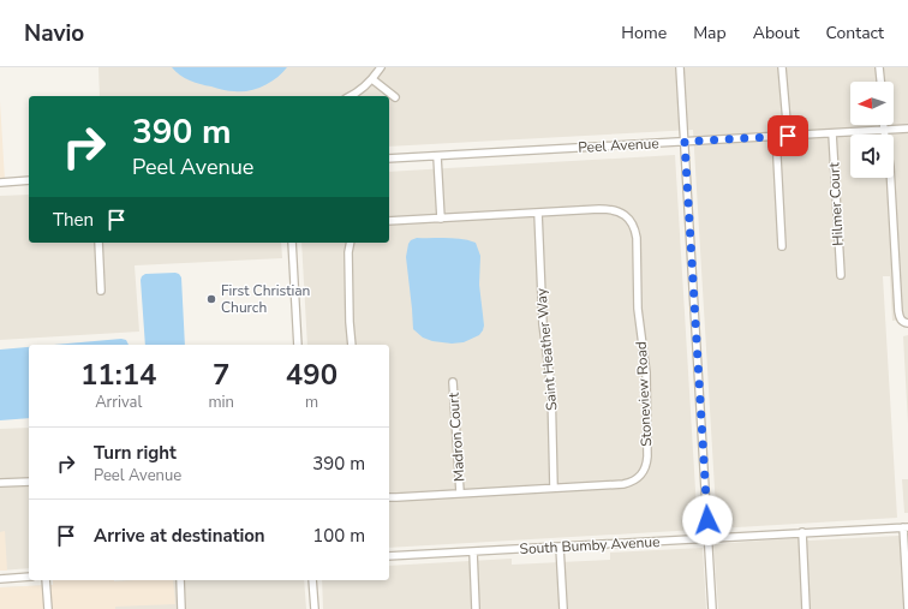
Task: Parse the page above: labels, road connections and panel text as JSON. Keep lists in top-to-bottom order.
{
  "streets": {
    "street": [
      "Peel Avenue",
      "Hilmer Court",
      "Saint Heather Way",
      "Stoneview Road",
      "Madron Court",
      "South Bumby Avenue"
    ]
  },
  "crossings": [
    ["Peel Avenue", "Hilmer Court"],
    ["Saint Heather Way", "Stoneview Road"],
    ["Stoneview Road", "Madron Court"]
  ],
  "places": ["First Christian Church"],
  "north": "left",
  "page": {
    "header": "Navio",
    "nav": [
      "Home",
      "Map",
      "About",
      "Contact"
    ],
    "turn": ["390 m", "Peel Avenue"],
    "then": "Then",
    "eta": [
      "11:14",
      "Arrival",
      "7",
      "min",
      "490",
      "m"
    ],
    "list": [
      {
        "name": "Turn right",
        "note": "Peel Avenue",
        "value": "390 m"
      },
      {
        "name": "Arrive at destination",
        "value": "100 m"
      }
    ]
  }
}
